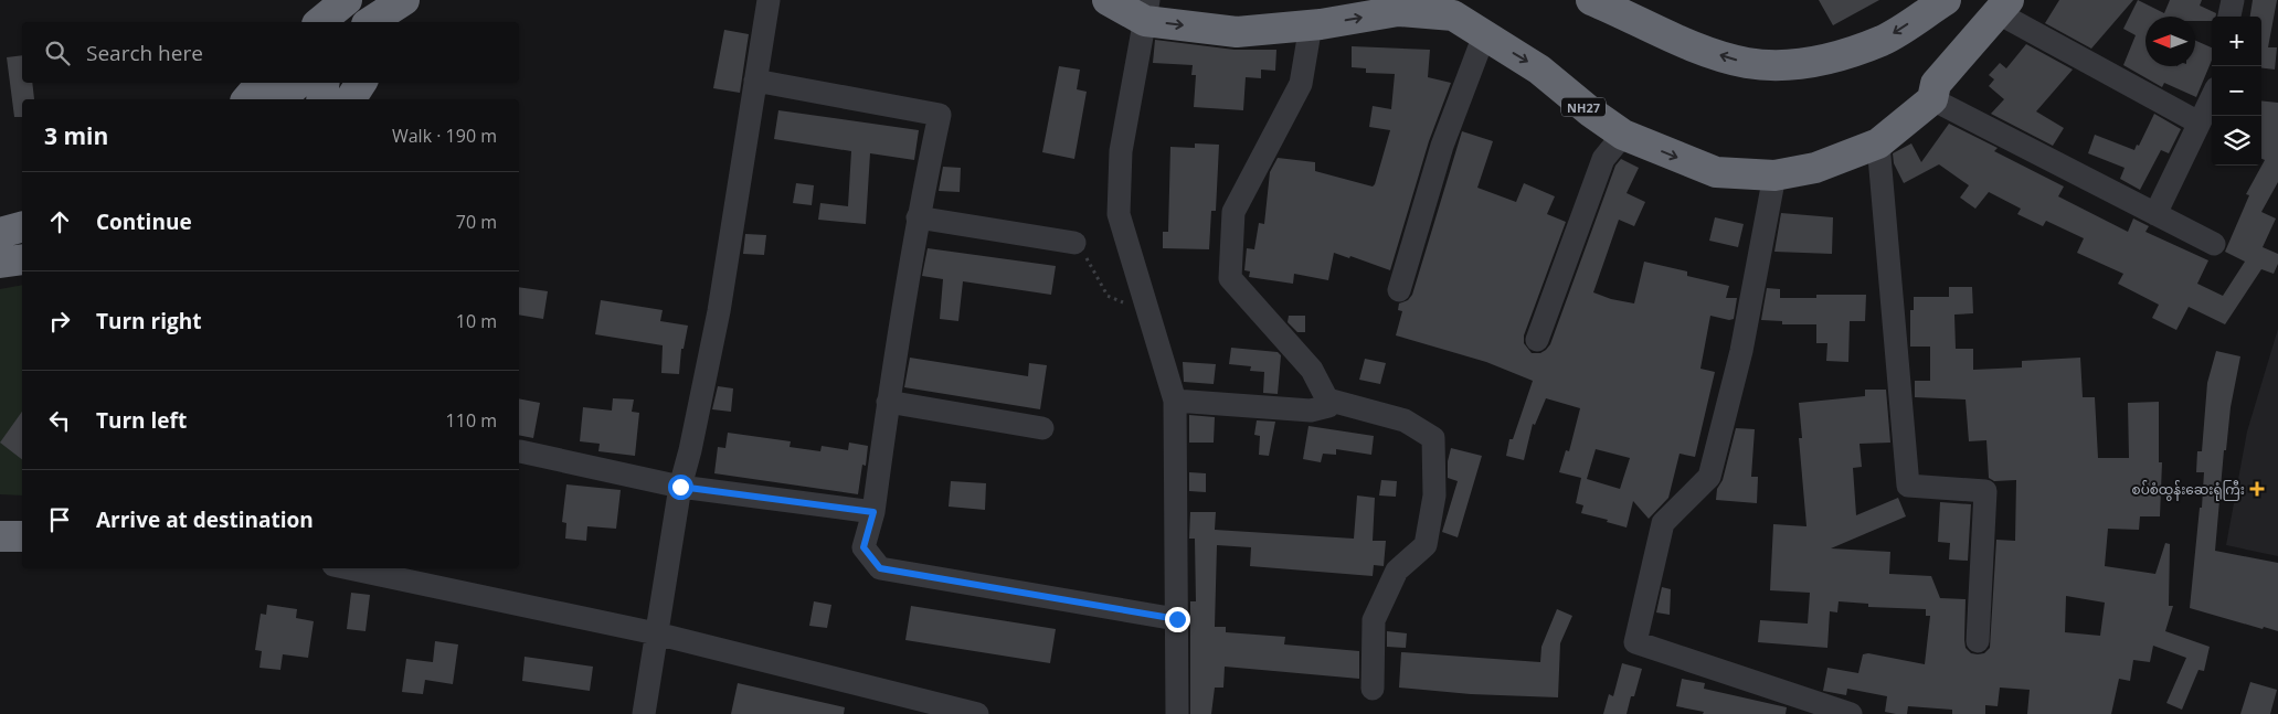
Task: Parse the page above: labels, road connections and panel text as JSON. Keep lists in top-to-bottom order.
{
  "streets": {
    "highway": ["NH27"]
  },
  "places": {
    "health": ["စပ်စံထွန်းဆေးရုံကြီး"]
  },
  "north": "left",
  "page": {
    "map_buttons": ["+", "−"],
    "search": "Search here",
    "heading": ["3 min", "Walk · 190 m"],
    "list": [
      ["Continue", "70 m"],
      ["Turn right", "10 m"],
      ["Turn left", "110 m"],
      "Arrive at destination"
    ]
  }
}
